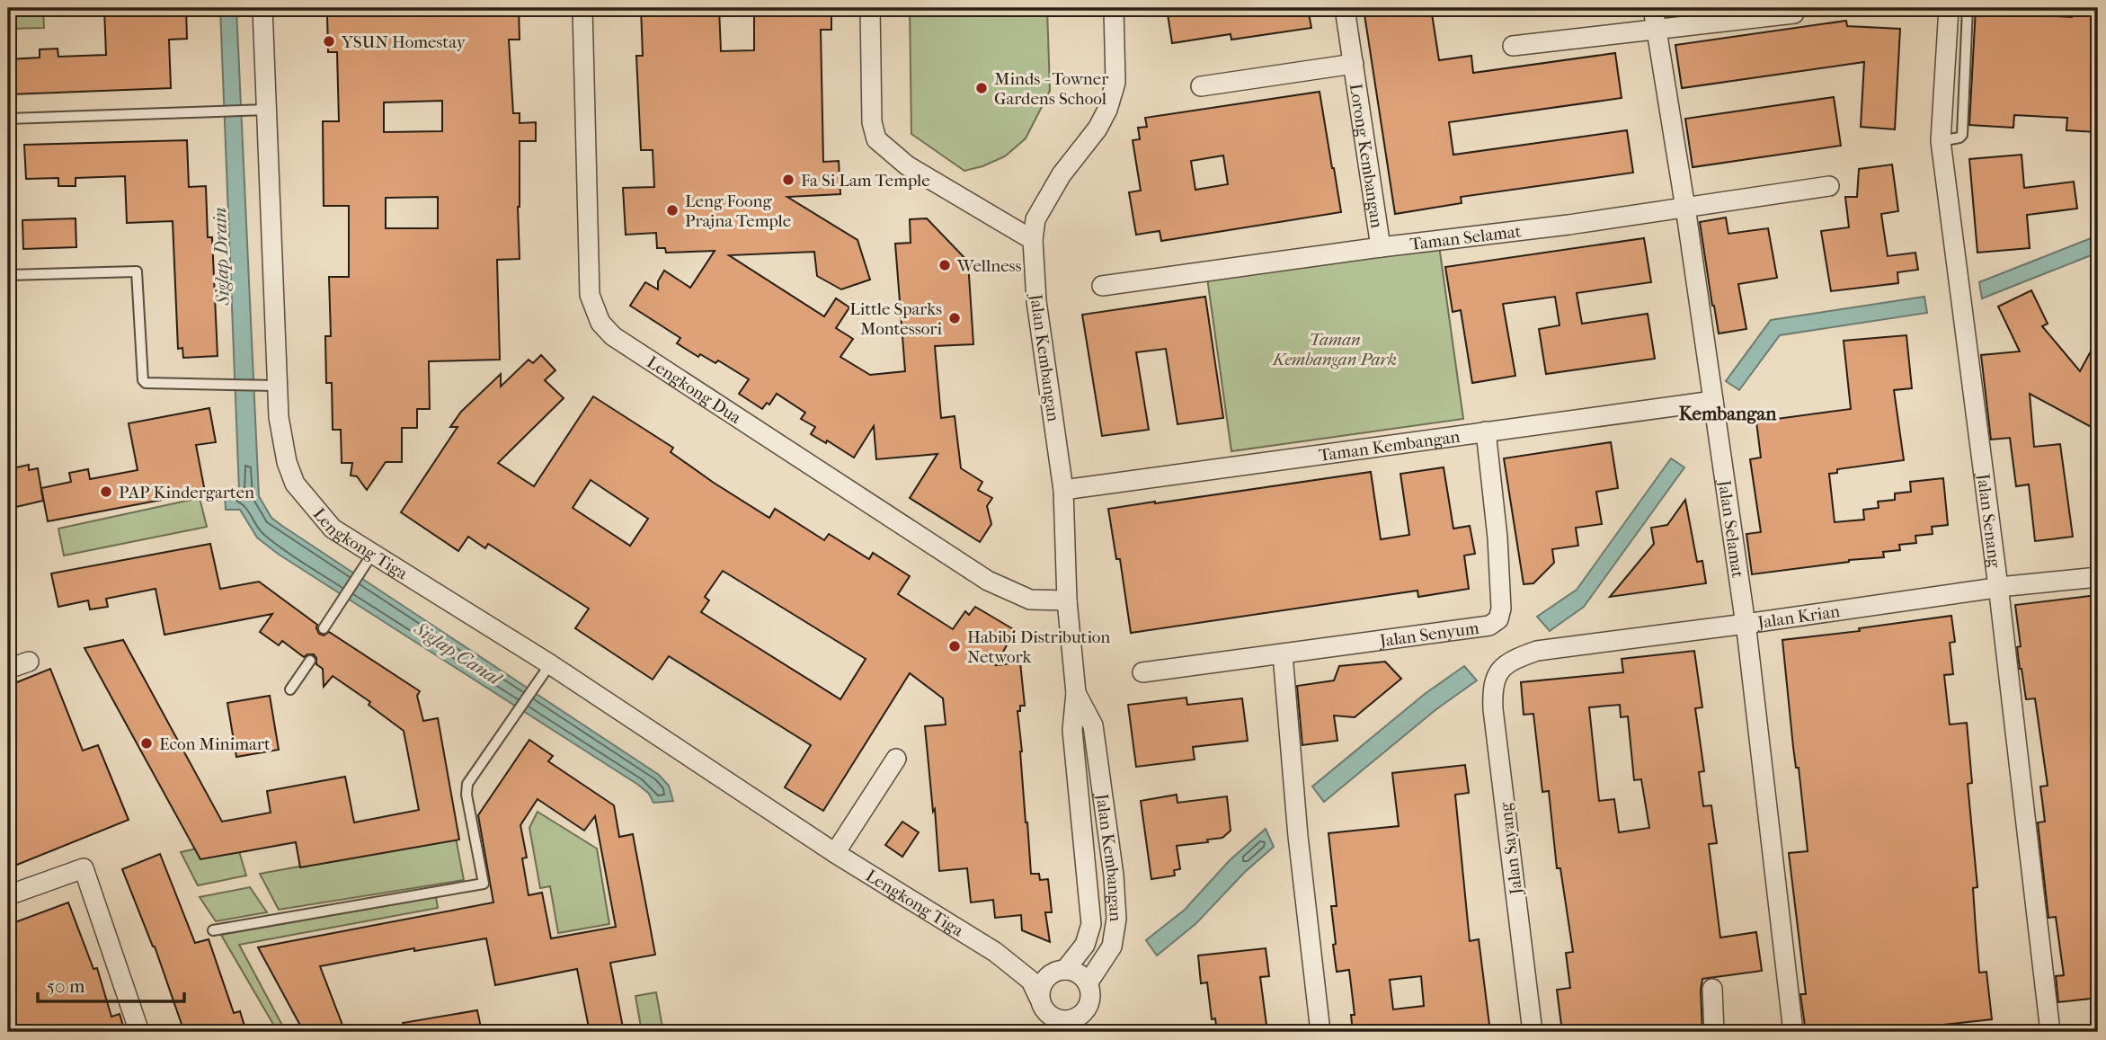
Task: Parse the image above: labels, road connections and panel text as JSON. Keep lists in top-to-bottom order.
{
  "streets": {
    "street": [
      "Lorong Kembangan",
      "Taman Selamat",
      "Jalan Kembangan",
      "Lengkong Dua",
      "Taman Kembangan",
      "Jalan Senang",
      "Jalan Selamat",
      "Lengkong Tiga",
      "Jalan Krian",
      "Jalan Senyum",
      "Jalan Sayang"
    ]
  },
  "crossings": [
    ["Lorong Kembangan", "Taman Selamat"],
    ["Taman Selamat", "Jalan Selamat"],
    ["Jalan Kembangan", "Lengkong Dua"],
    ["Jalan Kembangan", "Taman Kembangan"],
    ["Jalan Kembangan", "Lengkong Tiga"],
    ["Taman Kembangan", "Jalan Selamat"],
    ["Taman Kembangan", "Jalan Senyum"],
    ["Jalan Senang", "Jalan Krian"],
    ["Jalan Selamat", "Jalan Krian"],
    ["Jalan Krian", "Jalan Sayang"]
  ],
  "districts": ["Kembangan"],
  "water": ["Siglap Drain", "Siglap Canal"],
  "parks": ["Taman Kembangan Park"],
  "places": [
    "YSUN Homestay",
    "Minds - Towner Gardens School",
    "Fa Si Lam Temple",
    "Leng Foong Prajna Temple",
    "Wellness",
    "Little Sparks Montessori",
    "PAP Kindergarten",
    "Habibi Distribution Network",
    "Econ Minimart"
  ],
  "scale_bar": "50 m"
}
